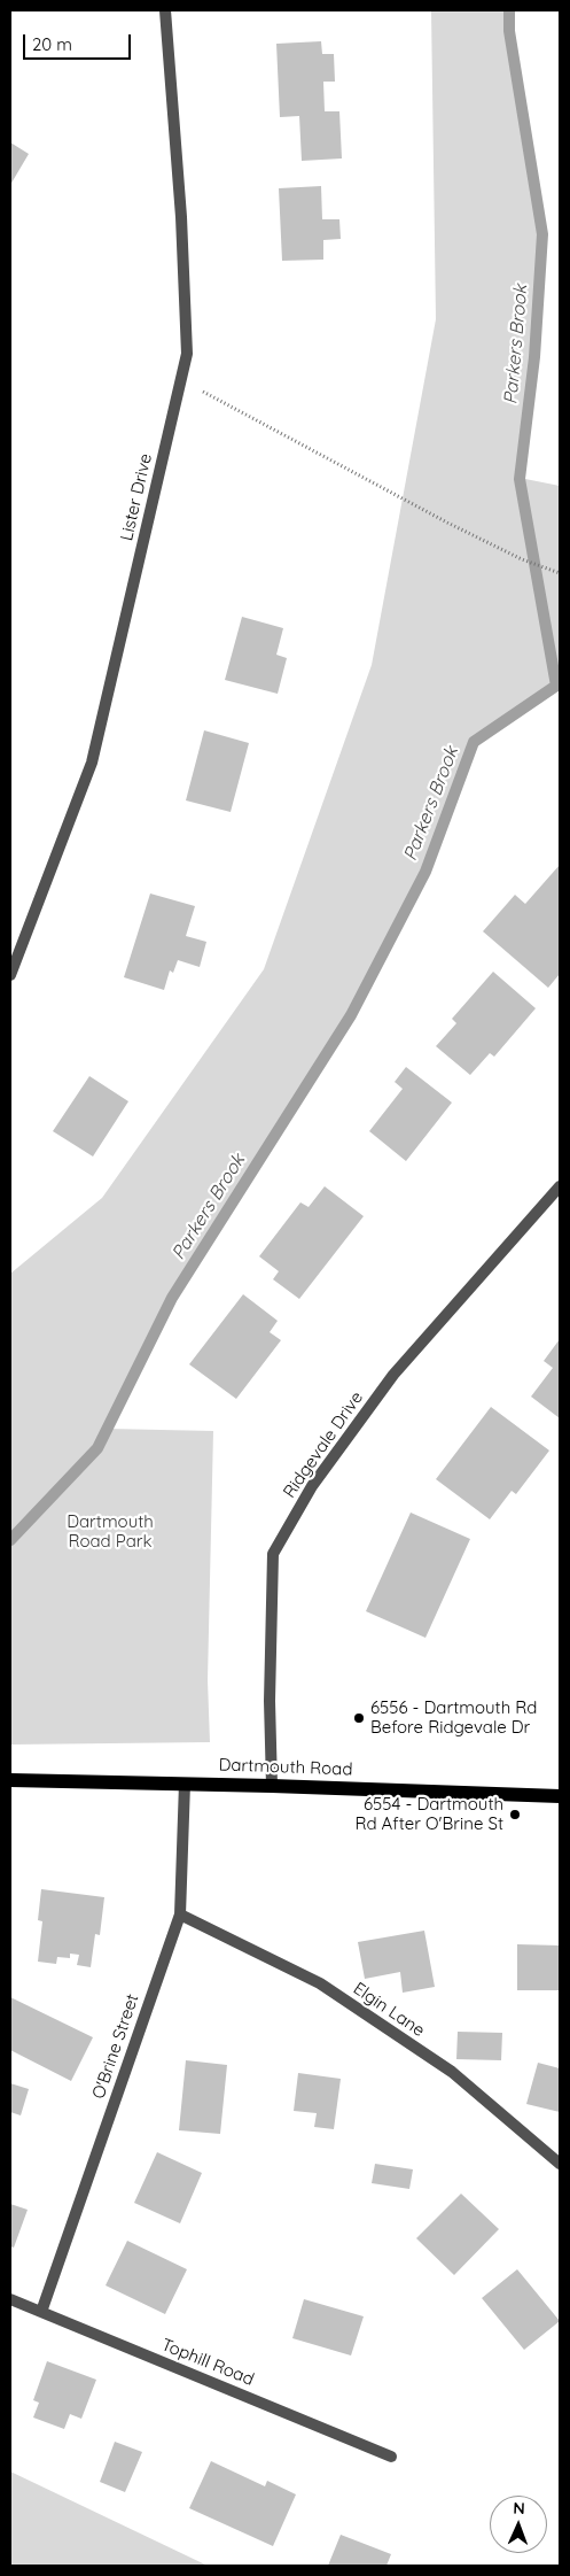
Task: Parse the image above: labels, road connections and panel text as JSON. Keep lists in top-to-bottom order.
{
  "streets": {
    "main road": ["Dartmouth Road"],
    "street": [
      "Lister Drive",
      "Ridgevale Drive",
      "Elgin Lane",
      "O'Brine Street",
      "Tophill Road"
    ]
  },
  "crossings": [
    ["Ridgevale Drive", "Dartmouth Road"],
    ["Dartmouth Road", "O'Brine Street"],
    ["Elgin Lane", "O'Brine Street"],
    ["O'Brine Street", "Tophill Road"]
  ],
  "water": ["Parkers Brook"],
  "parks": ["Dartmouth Road Park"],
  "places": ["6556 - Dartmouth Rd Before Ridgevale Dr", "6554 - Dartmouth Rd After O'Brine St"],
  "scale_bar": "20 m",
  "north": "top"
}
